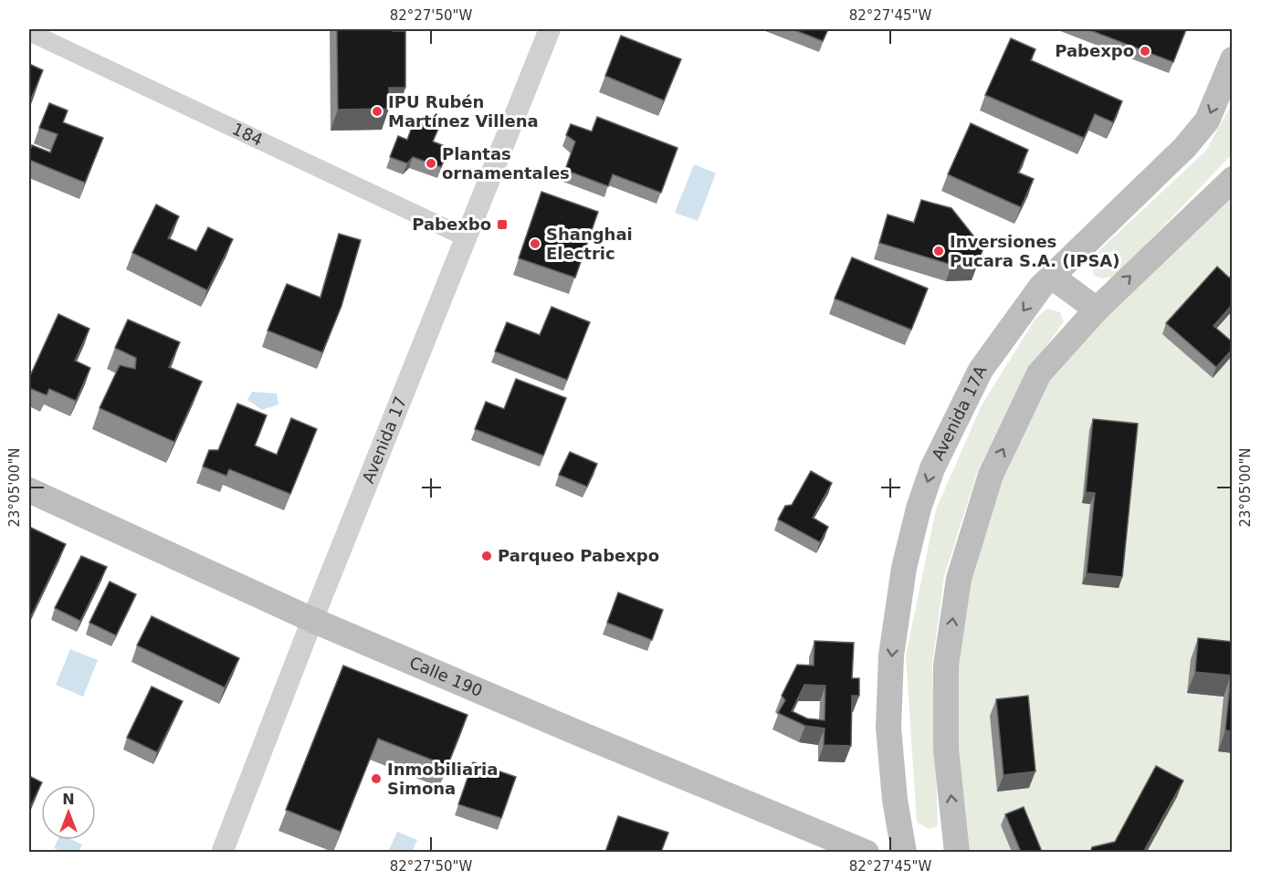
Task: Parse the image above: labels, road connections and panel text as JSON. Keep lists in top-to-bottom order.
{
  "streets": {
    "main road": ["Avenida 17A", "Calle 190"],
    "street": ["184", "Avenida 17"]
  },
  "crossings": [
    ["184", "Avenida 17"],
    ["Avenida 17", "Calle 190"]
  ],
  "places": {
    "other": [
      "Pabexpo",
      "IPU Rubén Martínez Villena",
      "Plantas ornamentales",
      "Shanghai Electric",
      "Inversiones Pucara S.A. (IPSA)",
      "Parqueo Pabexpo",
      "Inmobiliaria Simona"
    ],
    "transit": ["Pabexbo"]
  },
  "north": "top",
  "coordinates": ["82°27'50\"W", "82°27'45\"W", "23°05'00\"N"]
}
